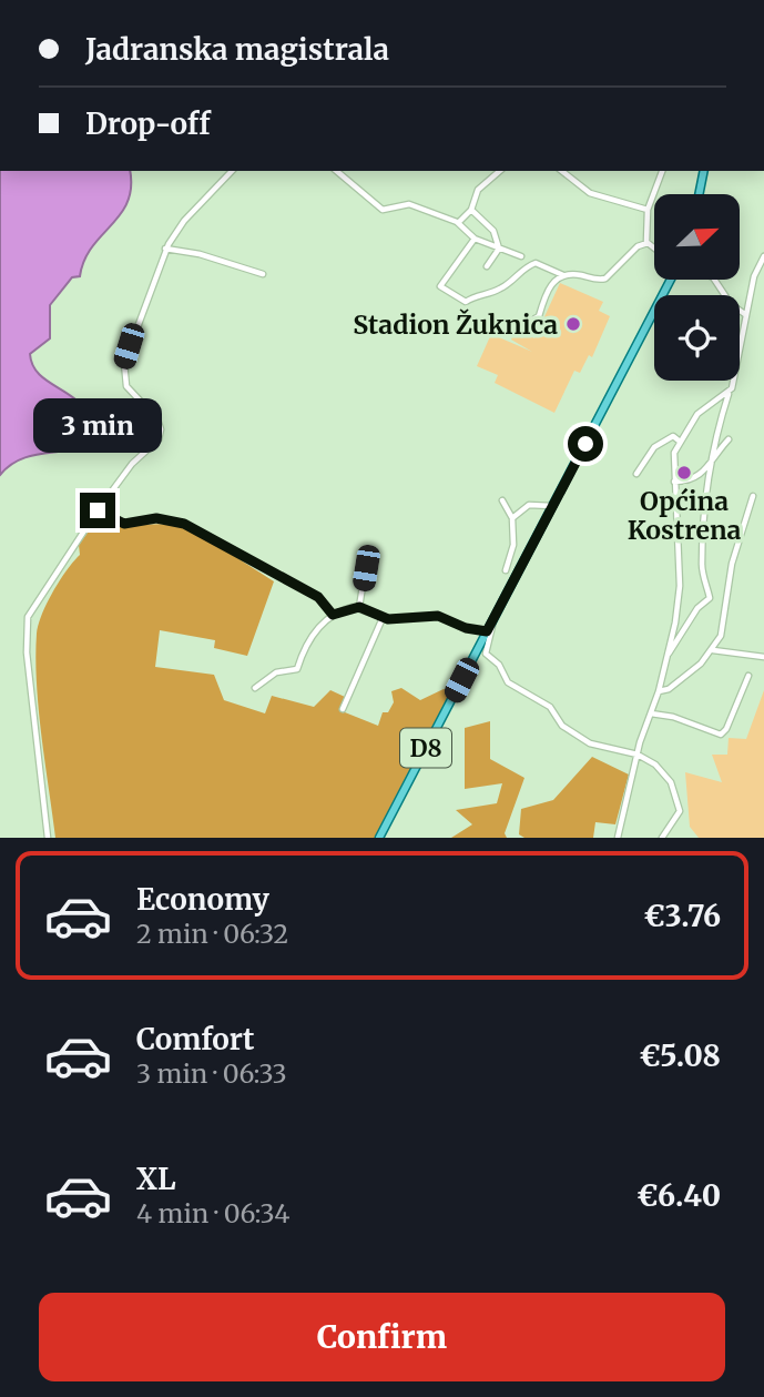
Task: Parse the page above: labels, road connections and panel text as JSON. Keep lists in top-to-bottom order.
{
  "streets": {
    "main road": ["D8"]
  },
  "places": ["Stadion Žuknica", "Općina Kostrena"],
  "north": "top right",
  "page": {
    "banner": ["Jadranska magistrala", "Drop-off"],
    "bubble": "3 min",
    "list": [
      {
        "name": "Economy",
        "note": "2 min · 06:32",
        "value": "€3.76"
      },
      {
        "name": "Comfort",
        "note": "3 min · 06:33",
        "value": "€5.08"
      },
      {
        "name": "XL",
        "note": "4 min · 06:34",
        "value": "€6.40"
      }
    ],
    "buttons": "Confirm"
  }
}
